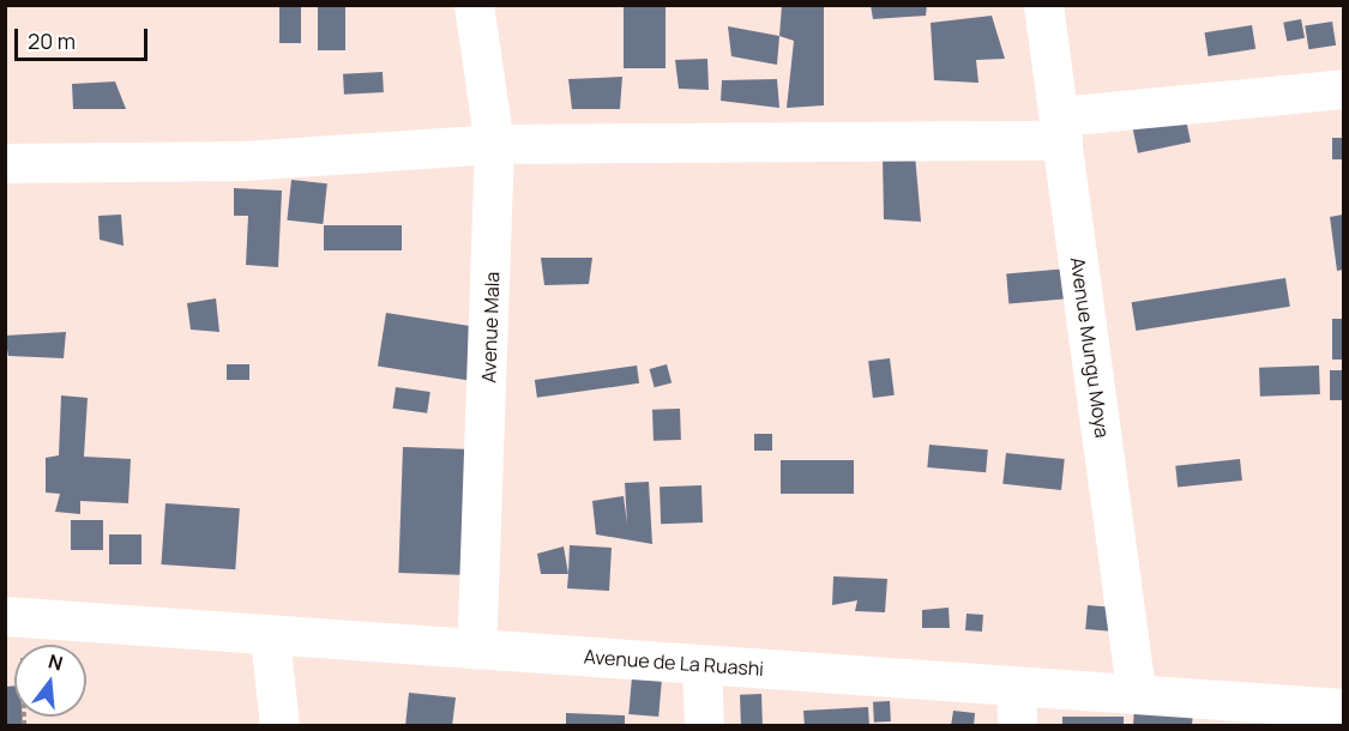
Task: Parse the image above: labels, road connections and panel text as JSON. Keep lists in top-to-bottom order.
{
  "streets": {
    "street": ["Avenue Mala", "Avenue Mungu Moya", "Avenue de La Ruashi"]
  },
  "crossings": [
    ["Avenue Mala", "Avenue de La Ruashi"],
    ["Avenue Mungu Moya", "Avenue de La Ruashi"]
  ],
  "scale_bar": "20 m",
  "north": "top"
}
